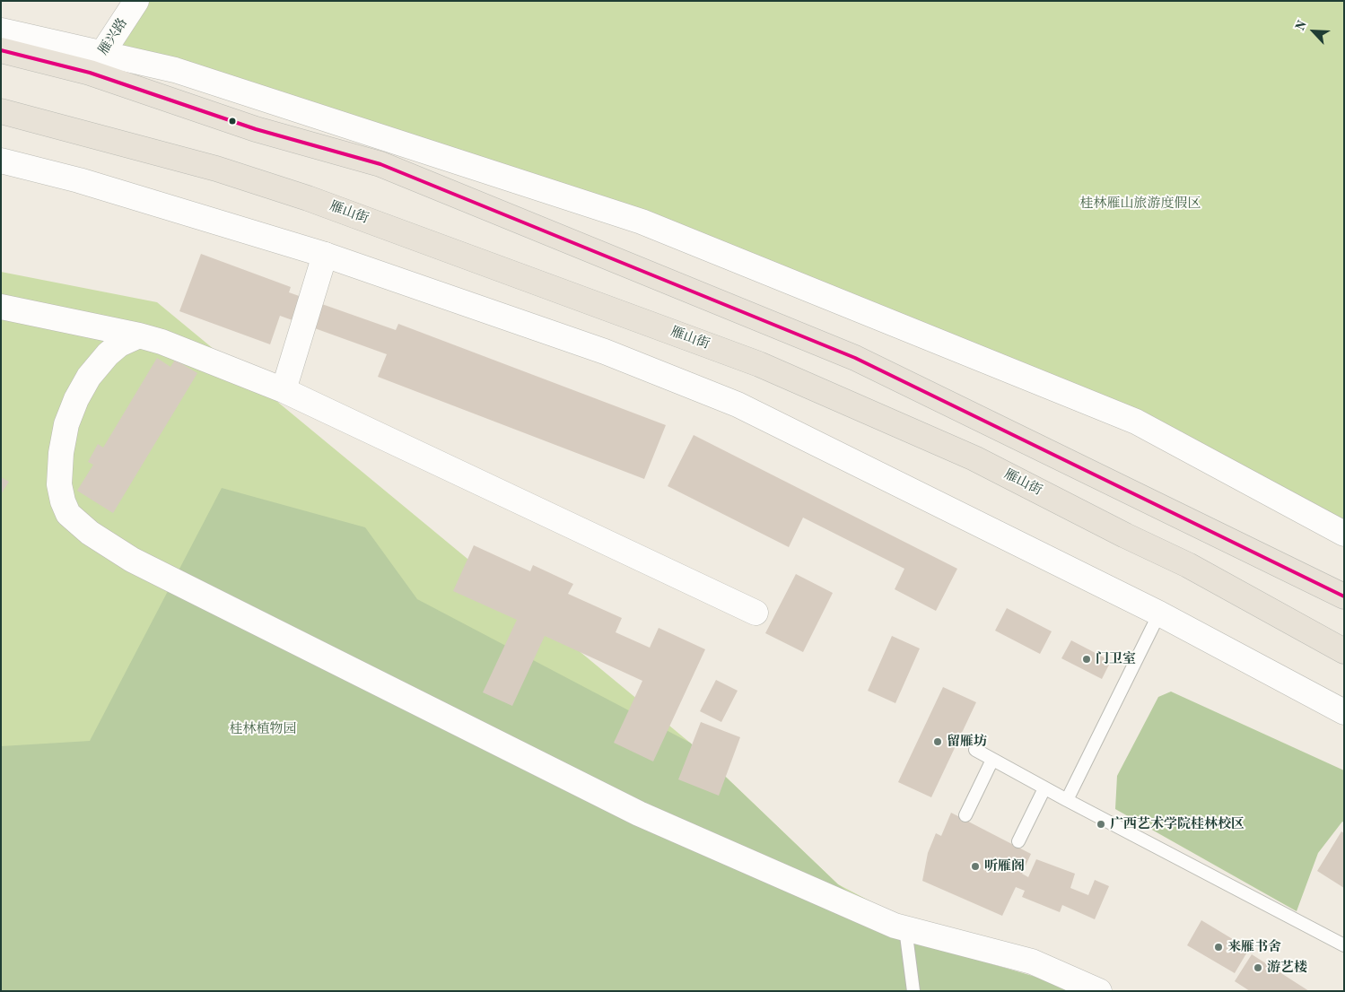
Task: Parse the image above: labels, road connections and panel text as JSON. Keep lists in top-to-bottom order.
{
  "streets": {
    "highway": ["雁山街"],
    "street": ["雁兴路"]
  },
  "parks": ["桂林雁山旅游度假区", "桂林植物园"],
  "places": [
    "门卫室",
    "留雁坊",
    "广西艺术学院桂林校区",
    "听雁阁",
    "来雁书舍",
    "游艺楼"
  ],
  "north": "top left"
}
